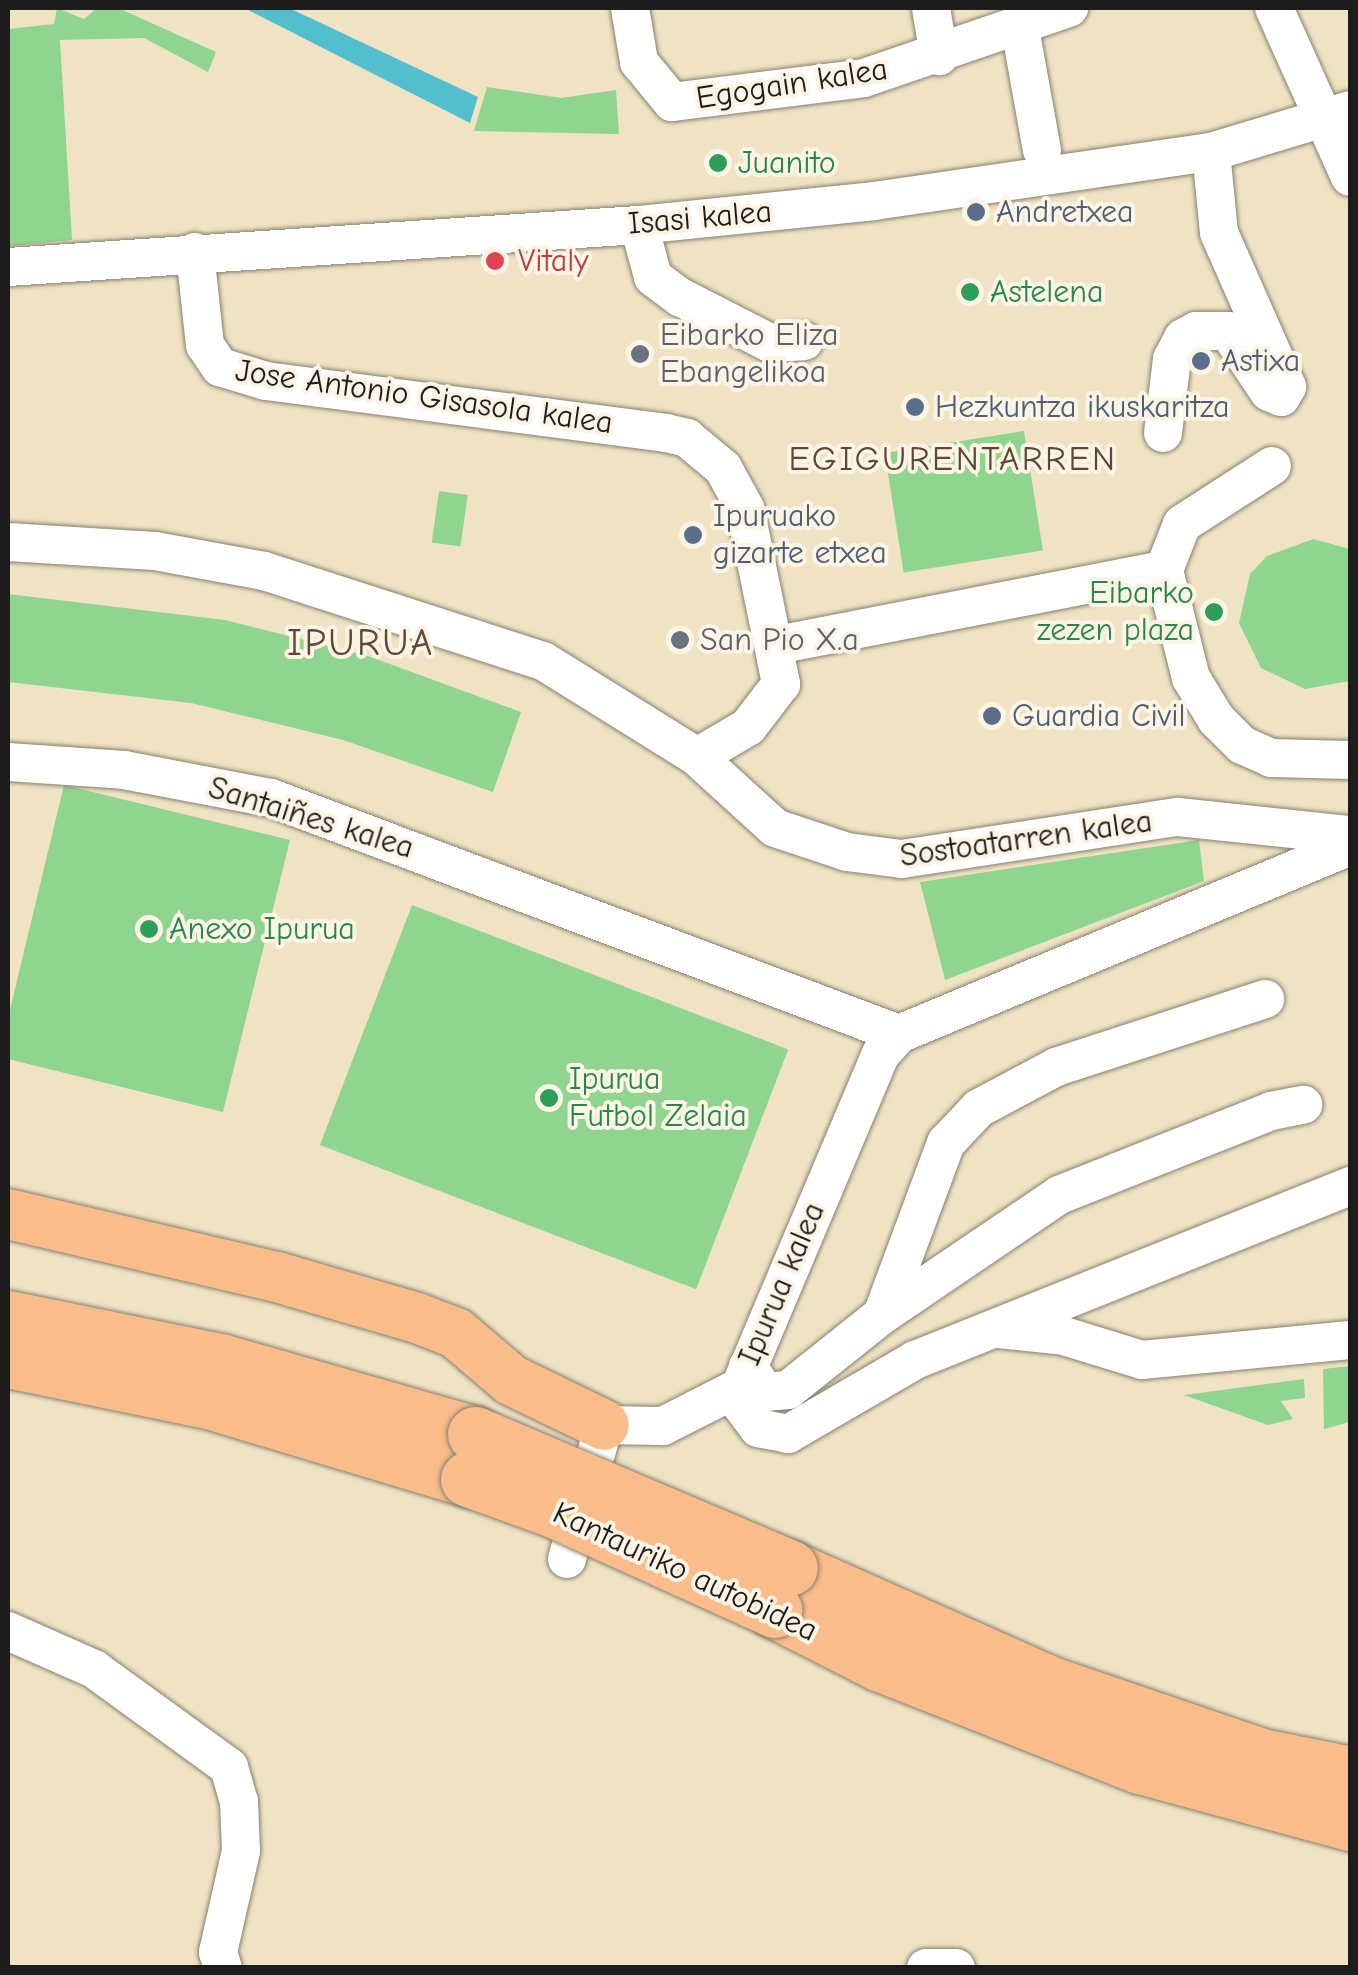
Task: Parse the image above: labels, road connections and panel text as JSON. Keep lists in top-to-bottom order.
{
  "streets": {
    "highway": ["Kantauriko autobidea"],
    "street": [
      "Egogain kalea",
      "Isasi kalea",
      "Jose Antonio Gisasola kalea",
      "Santaiñes kalea",
      "Sostoatarren kalea",
      "Ipurua kalea"
    ]
  },
  "crossings": [
    ["Isasi kalea", "Jose Antonio Gisasola kalea"],
    ["Santaiñes kalea", "Sostoatarren kalea"],
    ["Santaiñes kalea", "Ipurua kalea"],
    ["Sostoatarren kalea", "Ipurua kalea"]
  ],
  "districts": ["EGIGURENTARREN", "IPURUA"],
  "places": [
    "Juanito",
    "Andretxea",
    "Vitaly",
    "Astelena",
    "Eibarko Eliza Ebangelikoa",
    "Astixa",
    "Hezkuntza ikuskaritza",
    "Ipuruako gizarte etxea",
    "Eibarko zezen plaza",
    "San Pio X.a",
    "Guardia Civil",
    "Anexo Ipurua",
    "Ipurua Futbol Zelaia"
  ]
}
